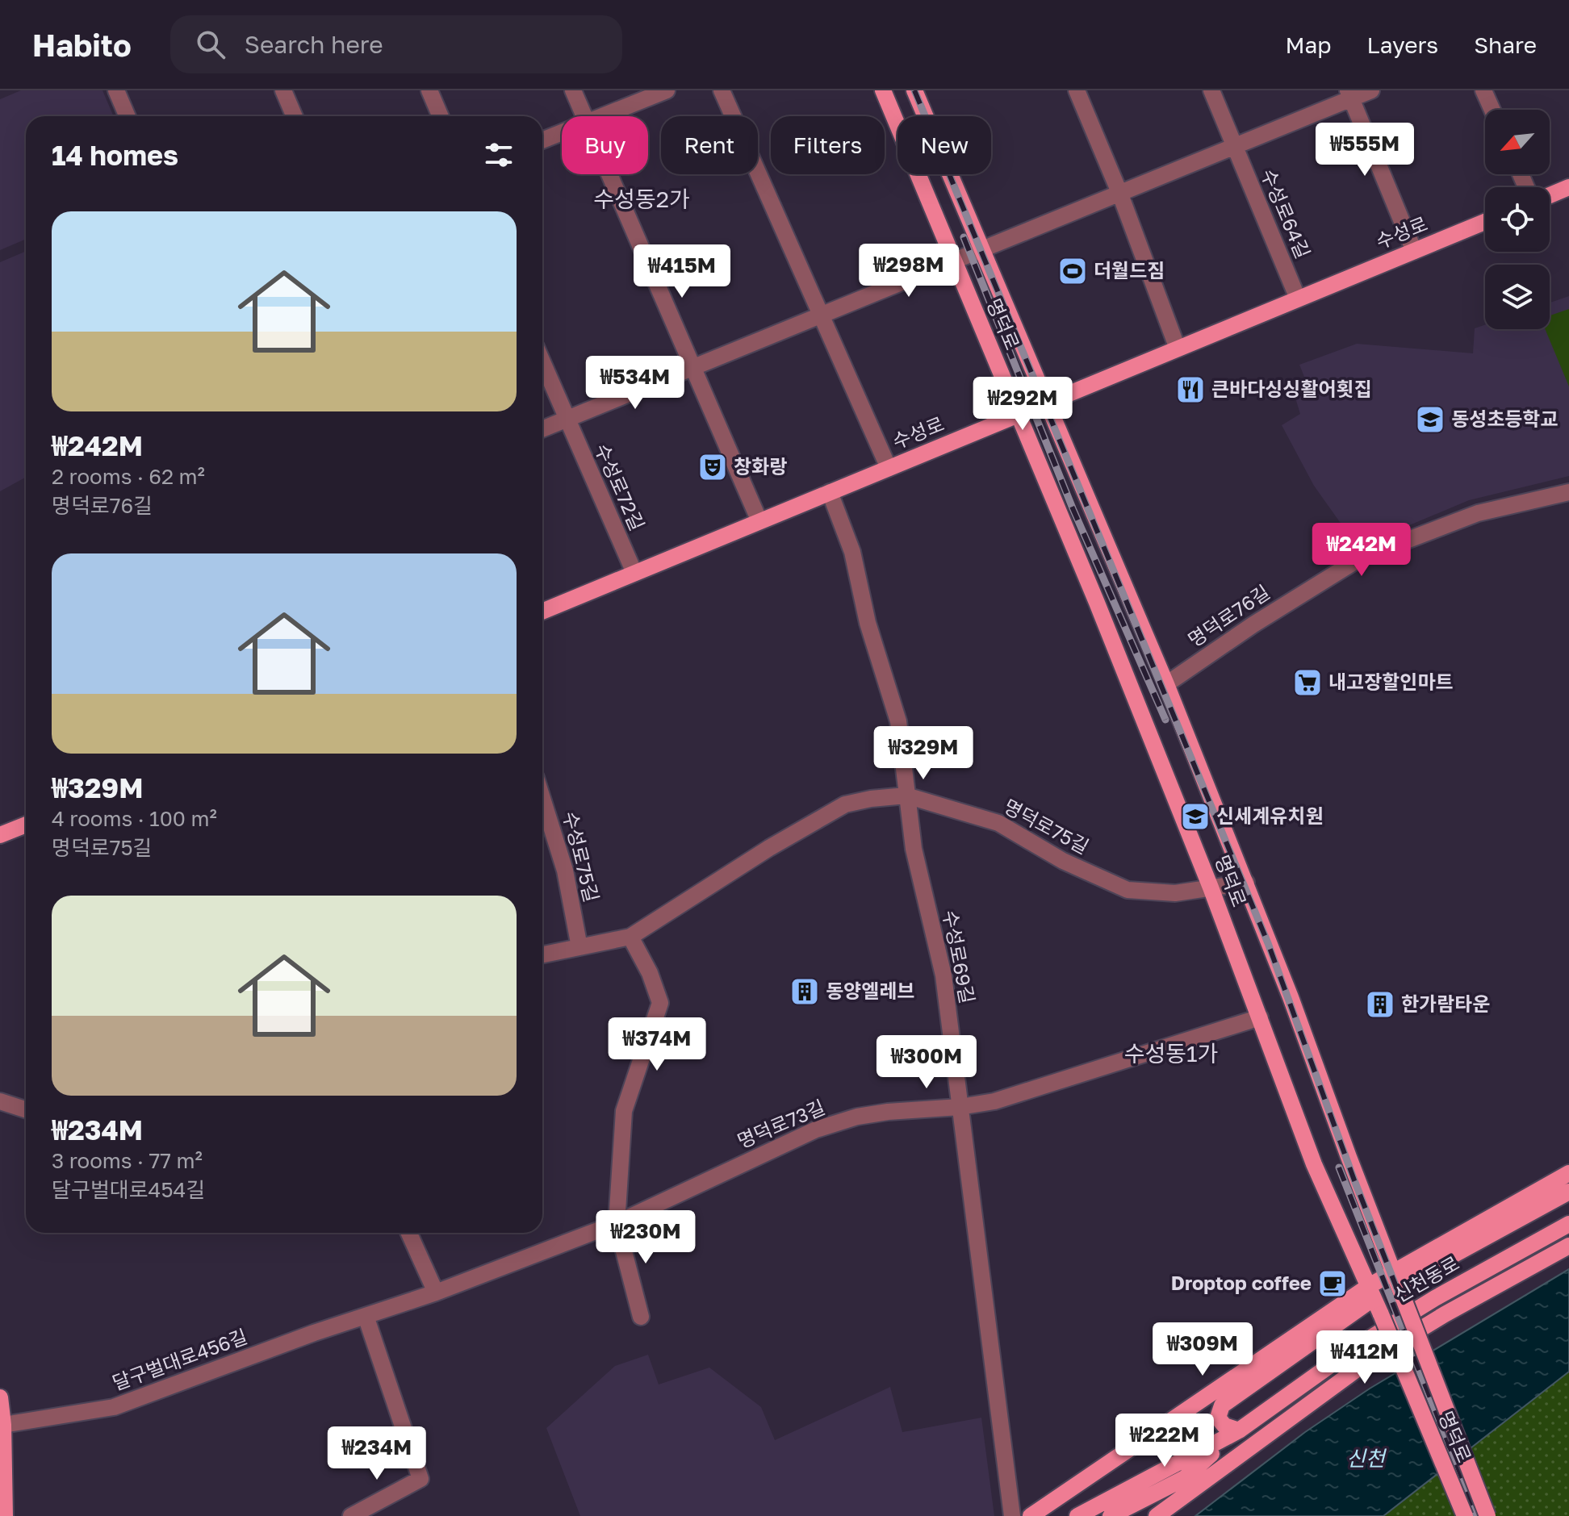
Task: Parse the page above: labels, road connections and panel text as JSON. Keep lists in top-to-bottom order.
{
  "streets": {
    "main road": ["수성로", "명덕로", "신천동로"],
    "street": [
      "수성로64길",
      "수성로72길",
      "명덕로76길",
      "명덕로75길",
      "수성로75길",
      "수성로69길",
      "명덕로73길",
      "달구벌대로456길"
    ]
  },
  "crossings": [
    ["수성로64길", "수성로"],
    ["수성로", "명덕로"],
    ["수성로", "수성로72길"],
    ["수성로", "수성로69길"],
    ["명덕로", "명덕로76길"],
    ["명덕로", "명덕로75길"],
    ["명덕로", "명덕로73길"],
    ["명덕로75길", "수성로69길"],
    ["수성로69길", "명덕로73길"],
    ["명덕로73길", "달구벌대로456길"]
  ],
  "districts": ["수성동2가", "수성동1가"],
  "water": ["신천"],
  "places": {
    "sports": ["더월드짐"],
    "restaurant": ["큰바다싱싱활어횟집"],
    "school or university": ["동성초등학교", "신세계유치원"],
    "theatre": ["창화랑"],
    "supermarket": ["내고장할인마트"],
    "building": ["동양엘레브", "한가람타운"],
    "cafe": ["Droptop coffee"]
  },
  "north": "bottom left",
  "page": {
    "header": "Habito",
    "search": "Search here",
    "nav": ["Map", "Layers", "Share"],
    "chip": [
      "Buy",
      "Rent",
      "Filters",
      "New"
    ],
    "heading": "14 homes",
    "price": [
      "₩555M",
      "₩298M",
      "₩415M",
      "₩534M",
      "₩292M",
      "₩242M",
      "₩329M",
      "₩374M",
      "₩300M",
      "₩230M",
      "₩309M",
      "₩412M",
      "₩222M",
      "₩234M"
    ],
    "list": [
      {
        "name": "₩242M",
        "note": "2 rooms · 62 m² · 명덕로76길"
      },
      {
        "name": "₩329M",
        "note": "4 rooms · 100 m² · 명덕로75길"
      },
      {
        "name": "₩234M",
        "note": "3 rooms · 77 m² · 달구벌대로454길"
      }
    ]
  }
}
